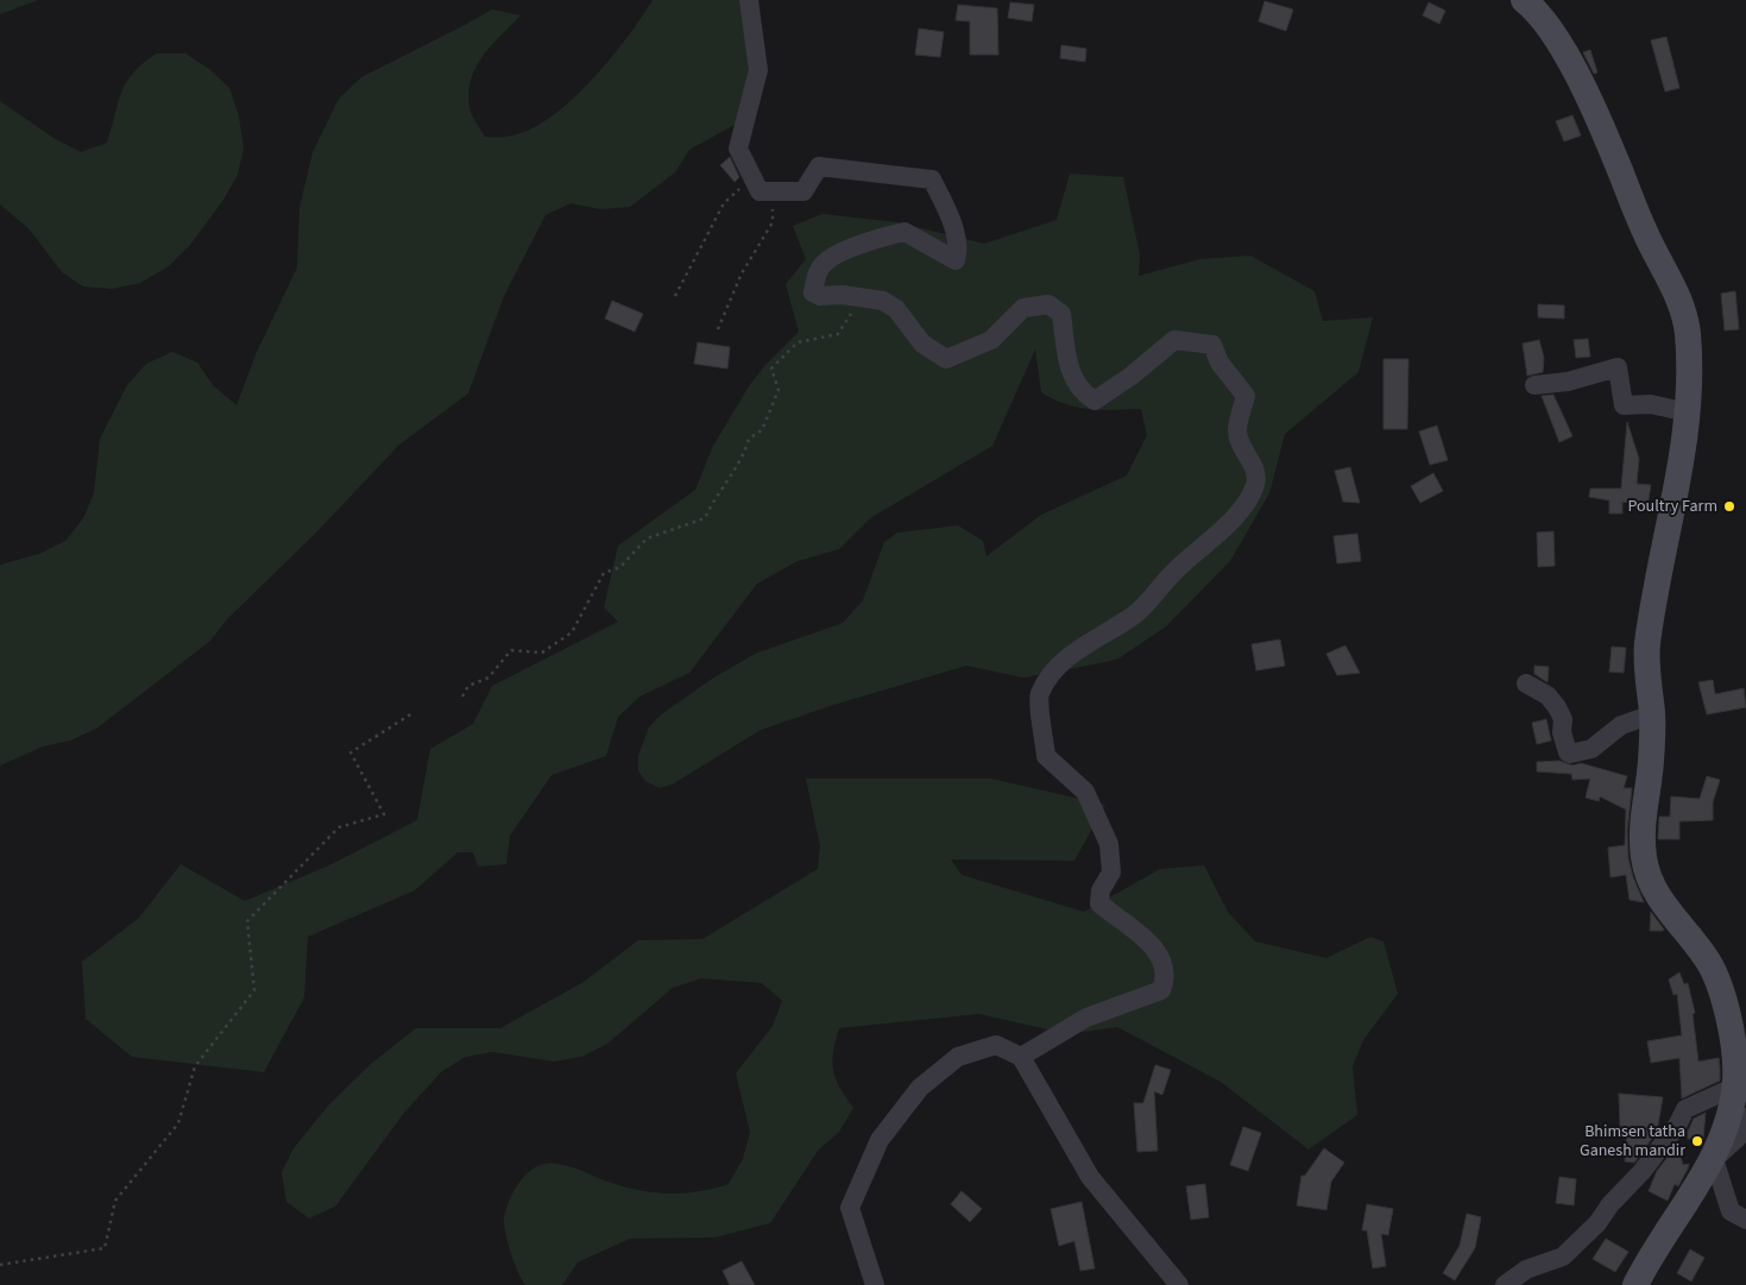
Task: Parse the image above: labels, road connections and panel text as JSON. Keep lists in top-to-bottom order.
{
  "places": ["Poultry Farm", "Bhimsen tatha Ganesh mandir"]
}
